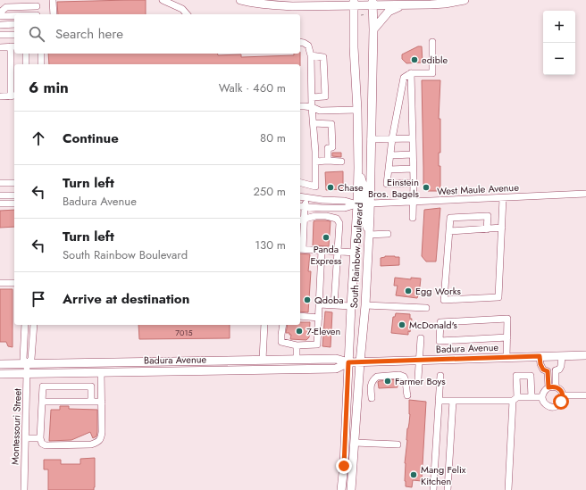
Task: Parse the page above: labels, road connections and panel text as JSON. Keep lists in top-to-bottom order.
{
  "streets": {
    "main road": ["South Rainbow Boulevard", "Badura Avenue"],
    "street": ["West Maule Avenue", "Montessouri Street"]
  },
  "crossings": [
    ["West Maule Avenue", "South Rainbow Boulevard"],
    ["South Rainbow Boulevard", "Badura Avenue"],
    ["Badura Avenue", "Montessouri Street"]
  ],
  "places": [
    "edible",
    "Chase",
    "Einstein Bros. Bagels",
    "Panda Express",
    "Egg Works",
    "Qdoba",
    "McDonald's",
    "7-Eleven",
    "Farmer Boys",
    "Mang Felix Kitchen"
  ],
  "house_numbers": ["7015"],
  "page": {
    "map_buttons": ["+", "−"],
    "search": "Search here",
    "heading": ["6 min", "Walk · 460 m"],
    "list": [
      ["Continue", "80 m"],
      ["Turn left", "Badura Avenue", "250 m"],
      ["Turn left", "South Rainbow Boulevard", "130 m"],
      "Arrive at destination"
    ]
  }
}
